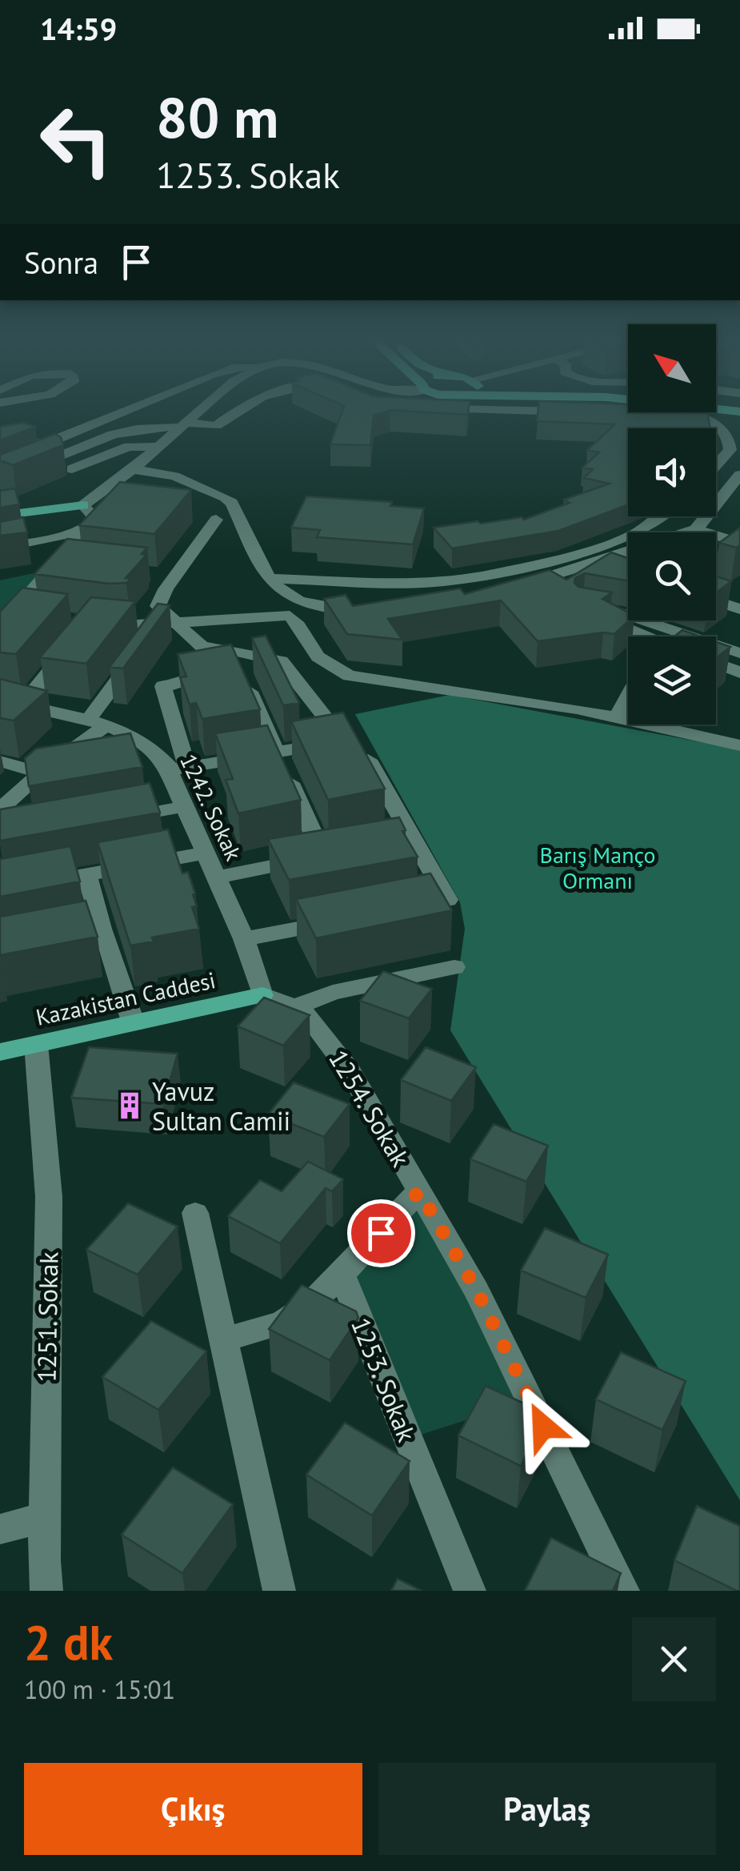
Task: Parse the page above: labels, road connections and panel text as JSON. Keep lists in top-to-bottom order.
{
  "streets": {
    "main road": ["Kazakistan Caddesi"],
    "street": [
      "1242. Sokak",
      "1254. Sokak",
      "1251. Sokak",
      "1253. Sokak"
    ]
  },
  "crossings": [
    ["1242. Sokak", "Kazakistan Caddesi"],
    ["1242. Sokak", "1254. Sokak"],
    ["Kazakistan Caddesi", "1254. Sokak"],
    ["Kazakistan Caddesi", "1251. Sokak"]
  ],
  "parks": ["Barış Manço Ormanı"],
  "places": {
    "building": ["Yavuz Sultan Camii"]
  },
  "north": "top left",
  "page": {
    "status": "14:59",
    "turn": ["80 m", "1253. Sokak"],
    "then": "Sonra",
    "heading": ["2 dk", "100 m · 15:01"],
    "buttons": ["Çıkış", "Paylaş"]
  }
}
